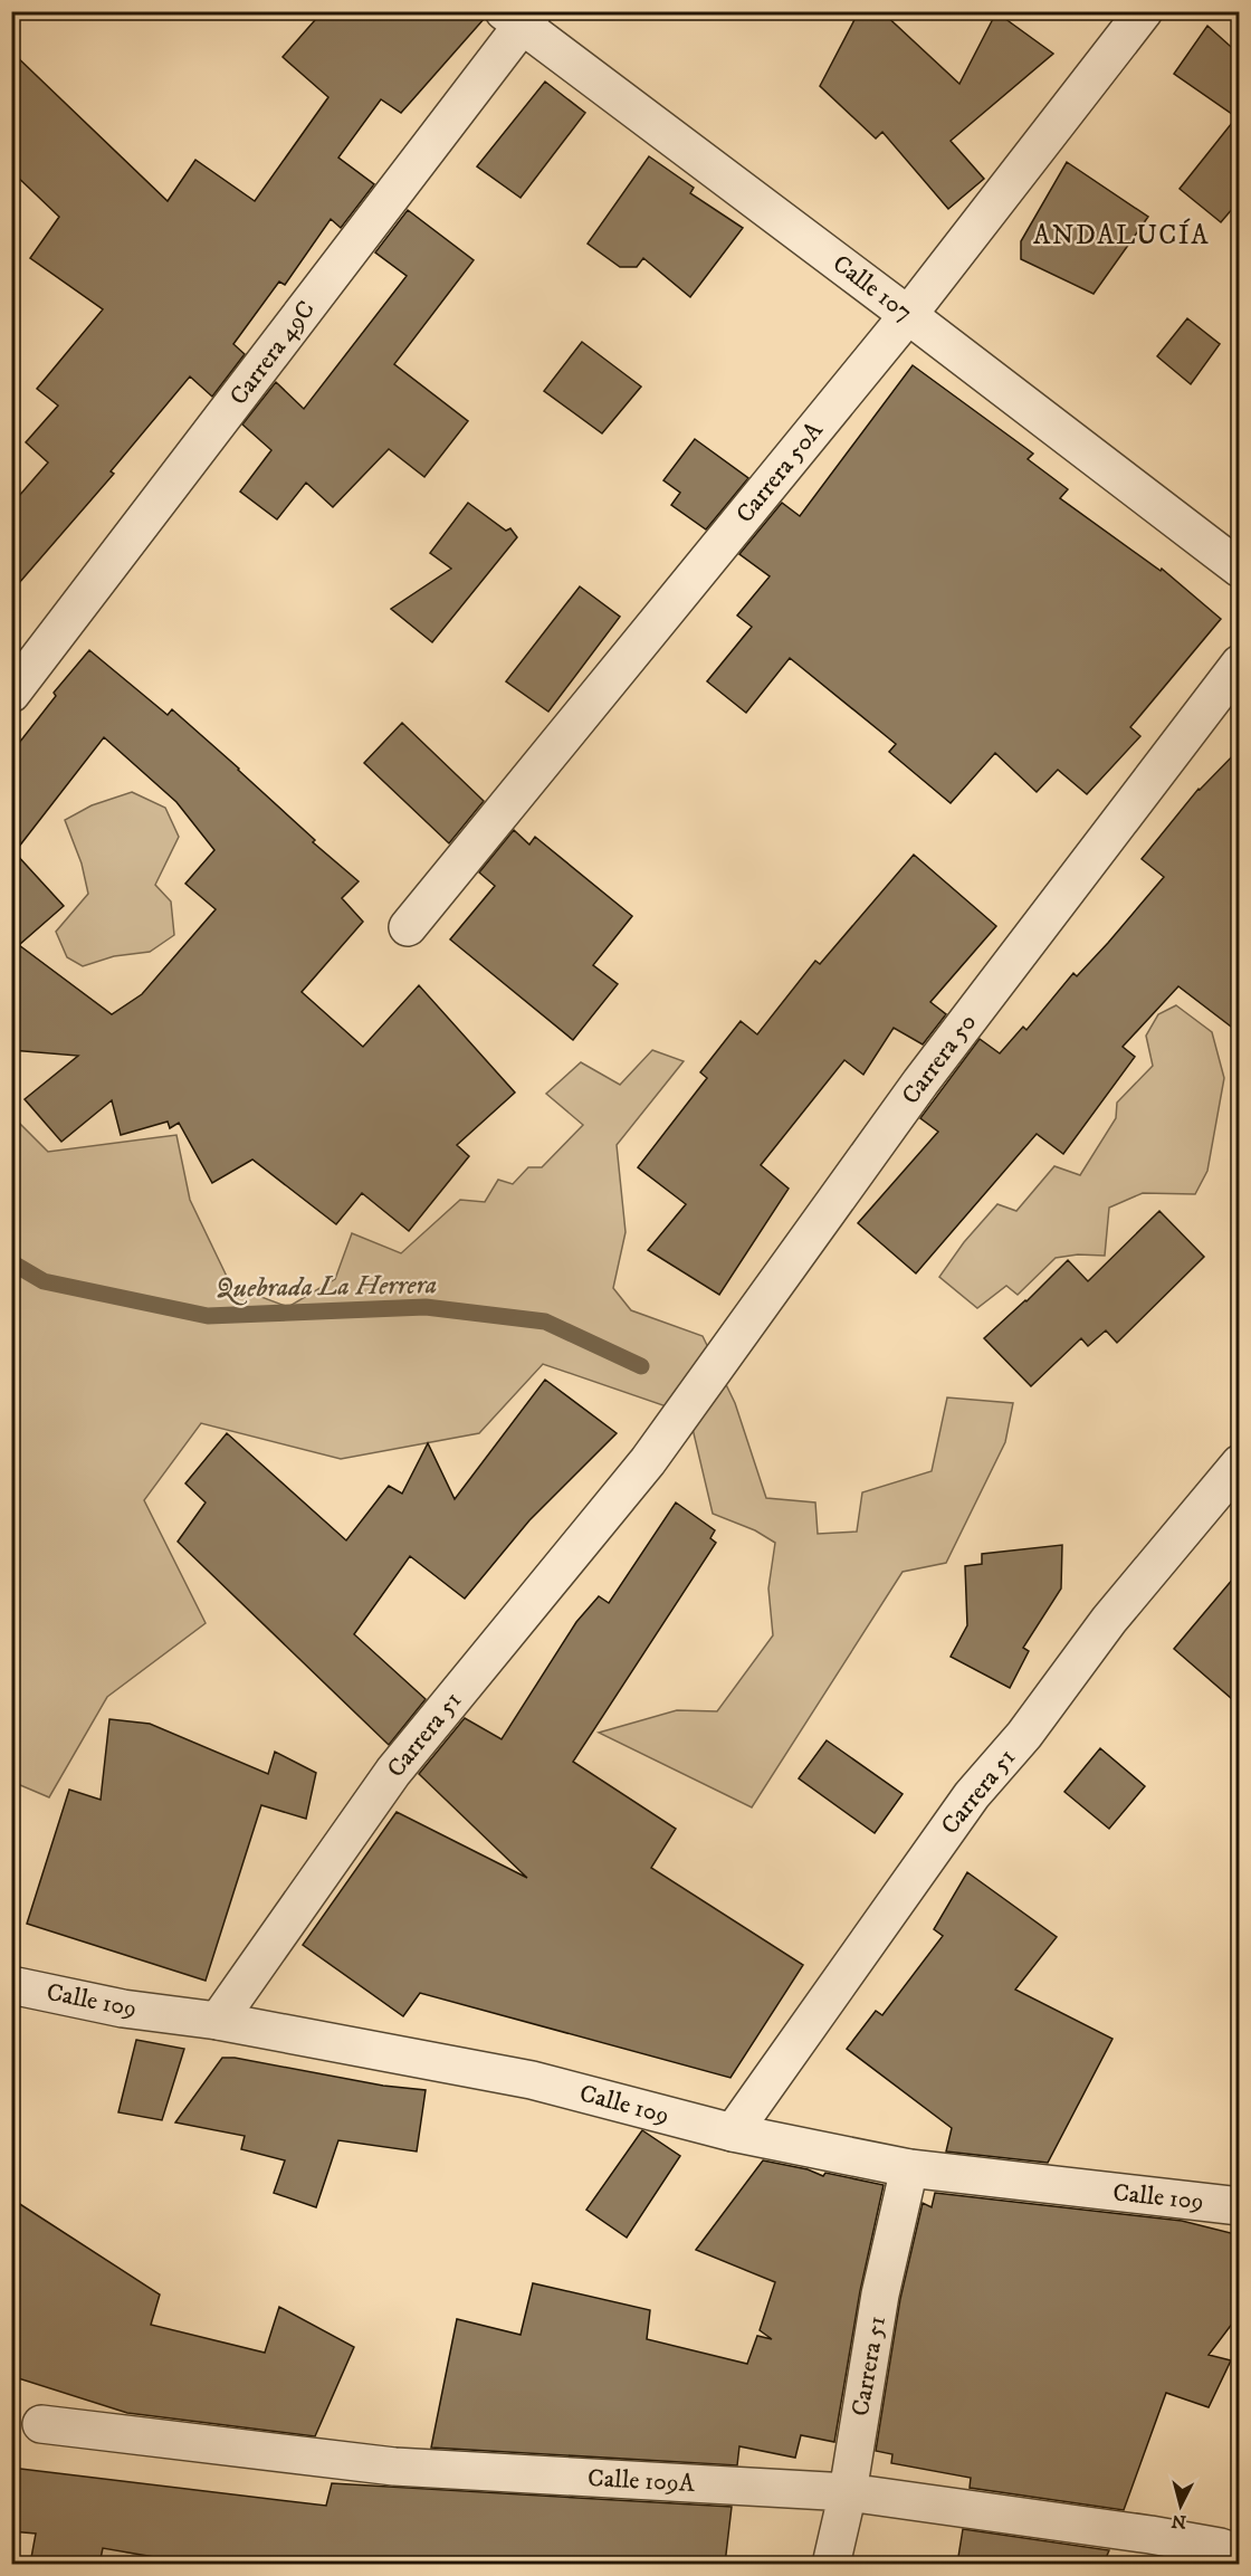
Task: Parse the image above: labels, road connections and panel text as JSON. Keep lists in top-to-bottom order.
{
  "streets": {
    "street": [
      "Calle 107",
      "Carrera 49C",
      "Carrera 50A",
      "Carrera 50",
      "Carrera 51",
      "Calle 109",
      "Calle 109A"
    ]
  },
  "crossings": [
    ["Calle 107", "Carrera 49C"],
    ["Calle 107", "Carrera 50A"],
    ["Carrera 50", "Carrera 51"],
    ["Carrera 51", "Calle 109"],
    ["Carrera 51", "Calle 109A"]
  ],
  "districts": ["ANDALUCÍA"],
  "water": ["Quebrada La Herrera"],
  "north": "bottom"
}
